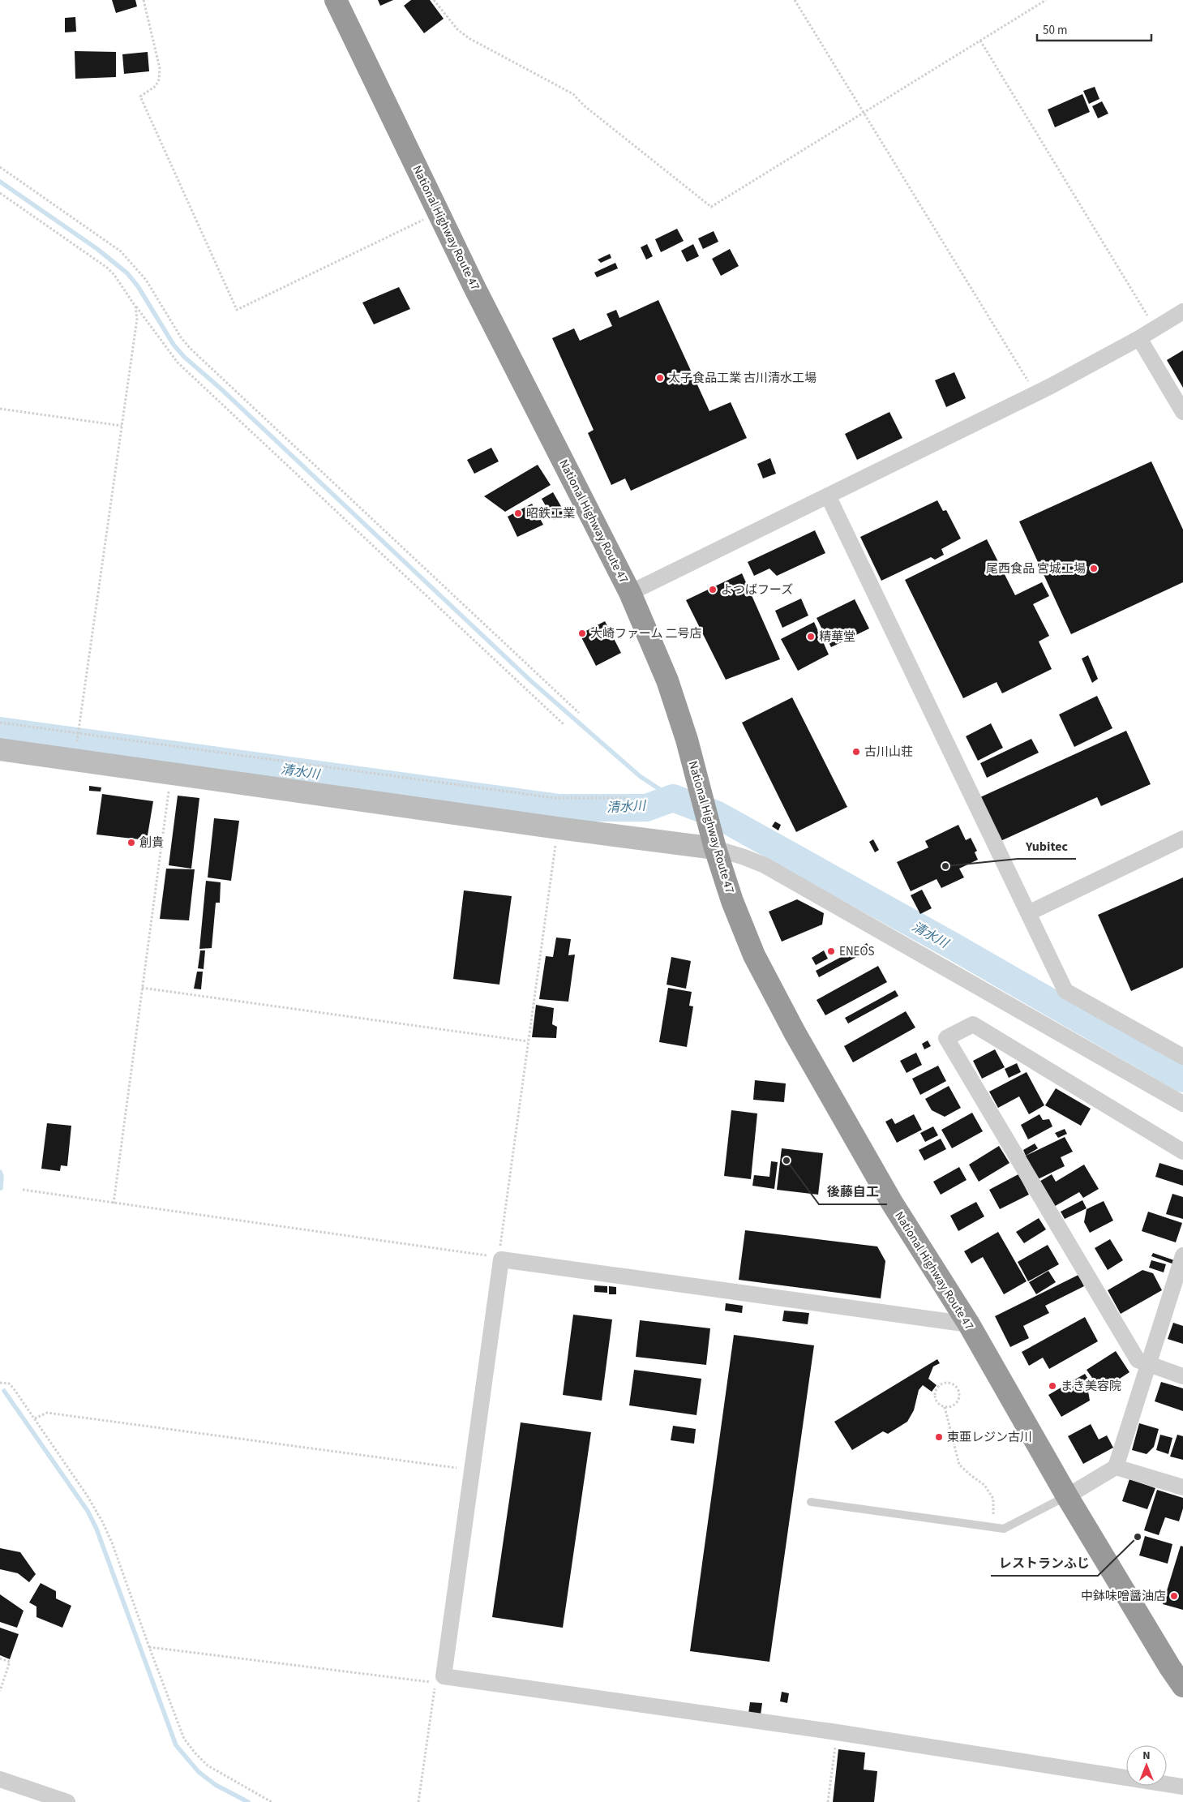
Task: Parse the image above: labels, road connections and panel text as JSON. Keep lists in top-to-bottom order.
{
  "streets": {
    "highway": ["National Highway Route 47"]
  },
  "water": ["清水川"],
  "places": [
    "太子食品工業 古川清水工場",
    "昭鉄工業",
    "尾西食品 宮城工場",
    "よつばフーズ",
    "大崎ファーム 二号店",
    "精華堂",
    "古川山荘",
    "創貴",
    "Yubitec",
    "ENEOS",
    "後藤自工",
    "まき美容院",
    "東亜レジン古川",
    "レストランふじ",
    "中鉢味噌醤油店"
  ],
  "scale_bar": "50 m",
  "north": "top"
}
